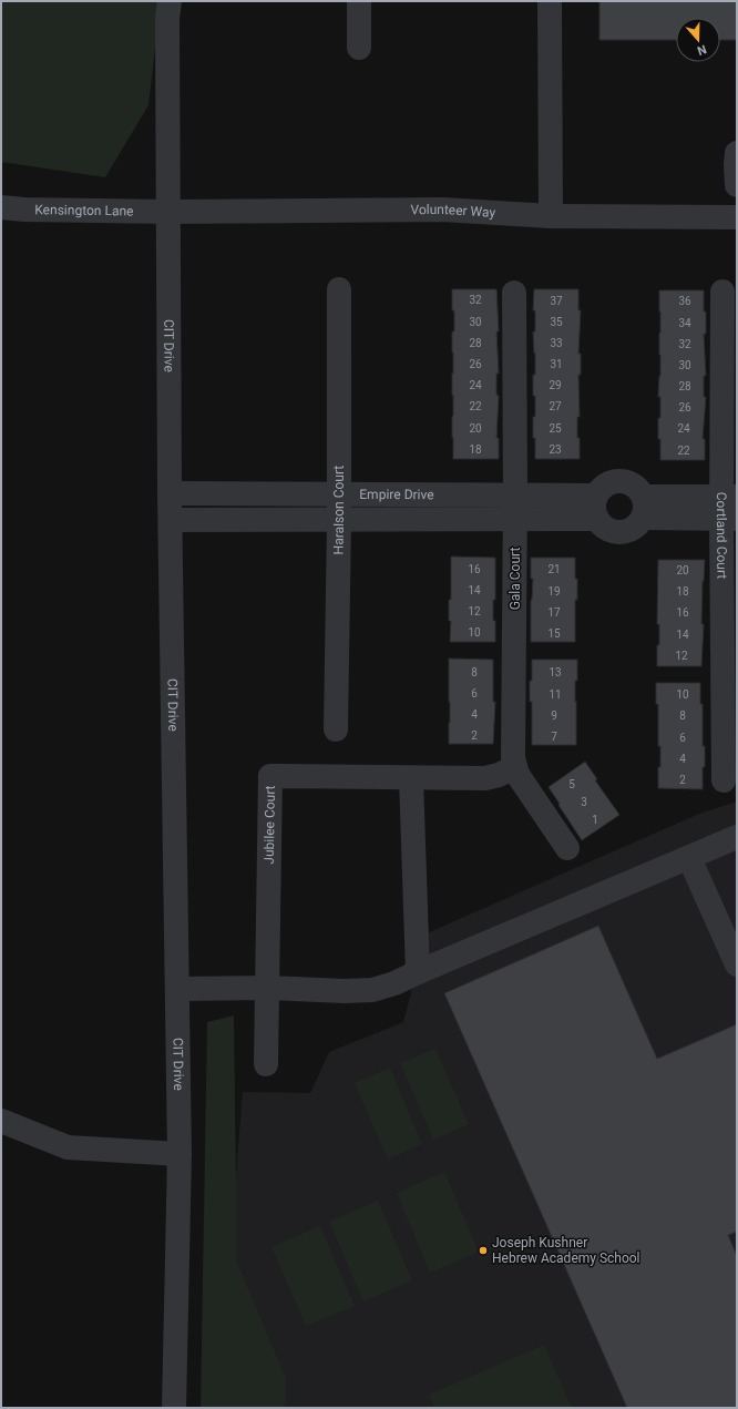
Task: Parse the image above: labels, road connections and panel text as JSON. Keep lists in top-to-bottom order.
{
  "streets": {
    "street": [
      "Kensington Lane",
      "Volunteer Way",
      "CIT Drive",
      "Empire Drive",
      "Haralson Court",
      "Cortland Court",
      "Gala Court",
      "Jubilee Court"
    ]
  },
  "crossings": [
    ["Kensington Lane", "Volunteer Way"],
    ["Kensington Lane", "CIT Drive"],
    ["Volunteer Way", "CIT Drive"],
    ["CIT Drive", "Empire Drive"],
    ["Empire Drive", "Haralson Court"],
    ["Empire Drive", "Gala Court"],
    ["Gala Court", "Jubilee Court"]
  ],
  "places": ["Joseph Kushner Hebrew Academy School"],
  "house_numbers": [
    "32",
    "37",
    "36",
    "30",
    "35",
    "34",
    "28",
    "33",
    "32",
    "26",
    "31",
    "30",
    "24",
    "29",
    "28",
    "22",
    "27",
    "26",
    "20",
    "25",
    "24",
    "18",
    "23",
    "22",
    "16",
    "21",
    "20",
    "14",
    "19",
    "18",
    "12",
    "17",
    "16",
    "10",
    "15",
    "14",
    "12",
    "8",
    "13",
    "6",
    "11",
    "10",
    "4",
    "9",
    "8",
    "2",
    "7",
    "6",
    "4",
    "2",
    "5",
    "3",
    "1"
  ],
  "north": "bottom"
}
